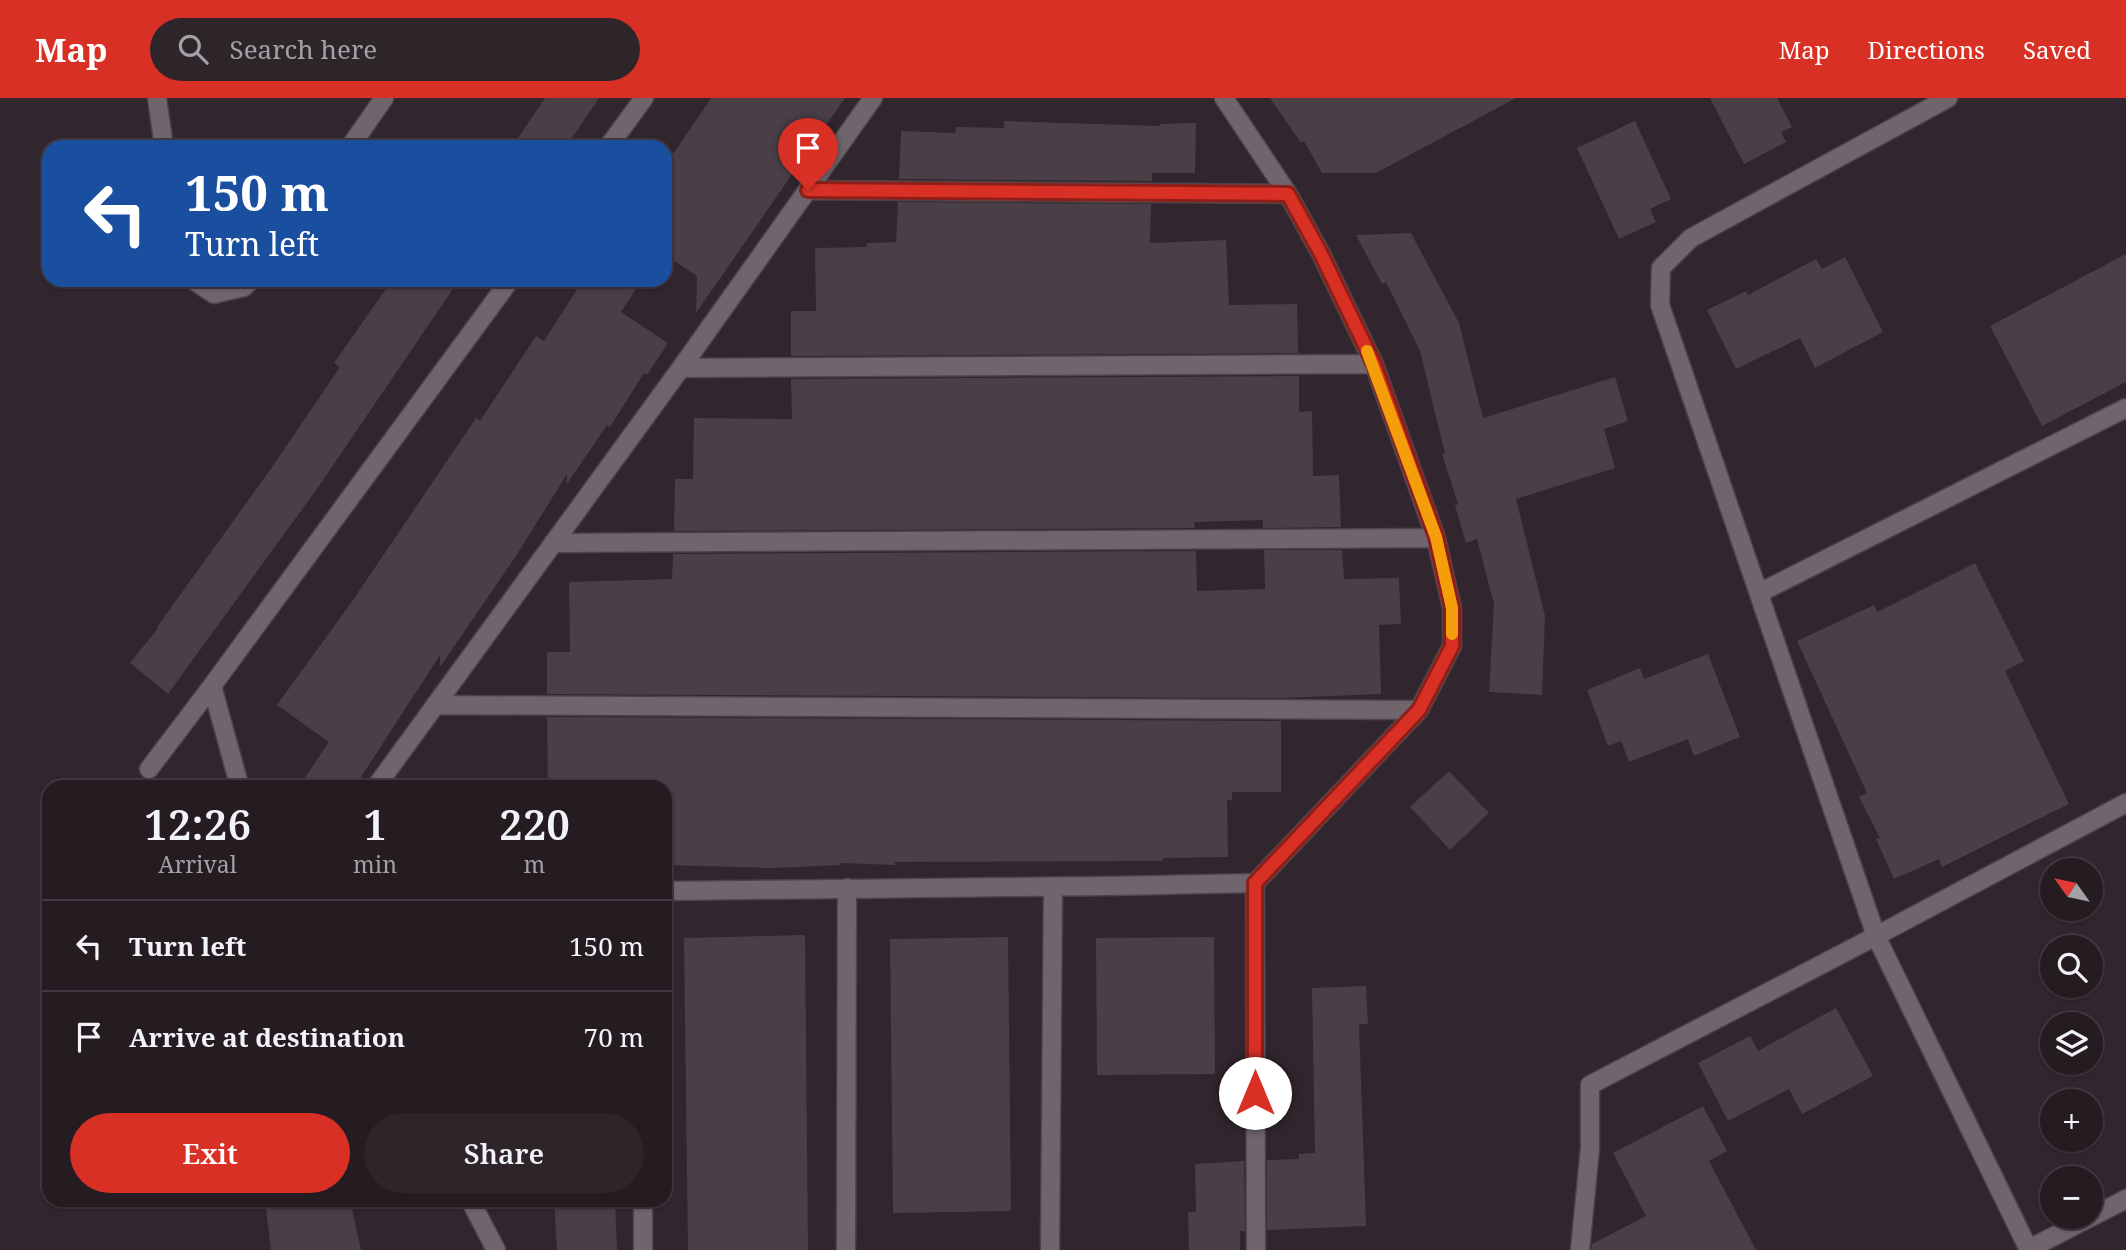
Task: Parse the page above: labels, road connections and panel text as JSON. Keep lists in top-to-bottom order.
{
  "north": "top left",
  "page": {
    "header": "Map",
    "search": "Search here",
    "nav": ["Map", "Directions", "Saved"],
    "turn": ["150 m", "Turn left"],
    "eta": [
      "12:26",
      "Arrival",
      "1",
      "min",
      "220",
      "m"
    ],
    "map_buttons": ["+", "−"],
    "list": [
      {
        "name": "Turn left",
        "value": "150 m"
      },
      {
        "name": "Arrive at destination",
        "value": "70 m"
      }
    ],
    "buttons": ["Exit", "Share"]
  }
}
